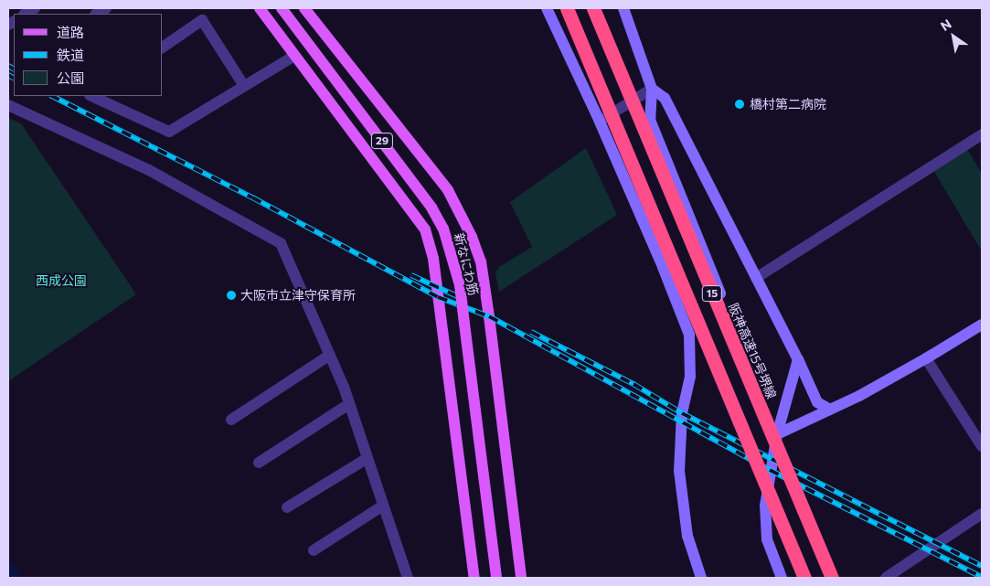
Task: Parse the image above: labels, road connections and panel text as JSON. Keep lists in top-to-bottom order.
{
  "streets": {
    "highway": ["15", "阪神高速15号堺線"],
    "main road": ["29", "新なにわ筋"]
  },
  "crossings": [
    ["15", "阪神高速15号堺線"]
  ],
  "parks": ["西成公園"],
  "places": ["橋村第二病院", "大阪市立津守保育所"],
  "legend": ["道路", "鉄道", "公園"],
  "north": "top left"
}
